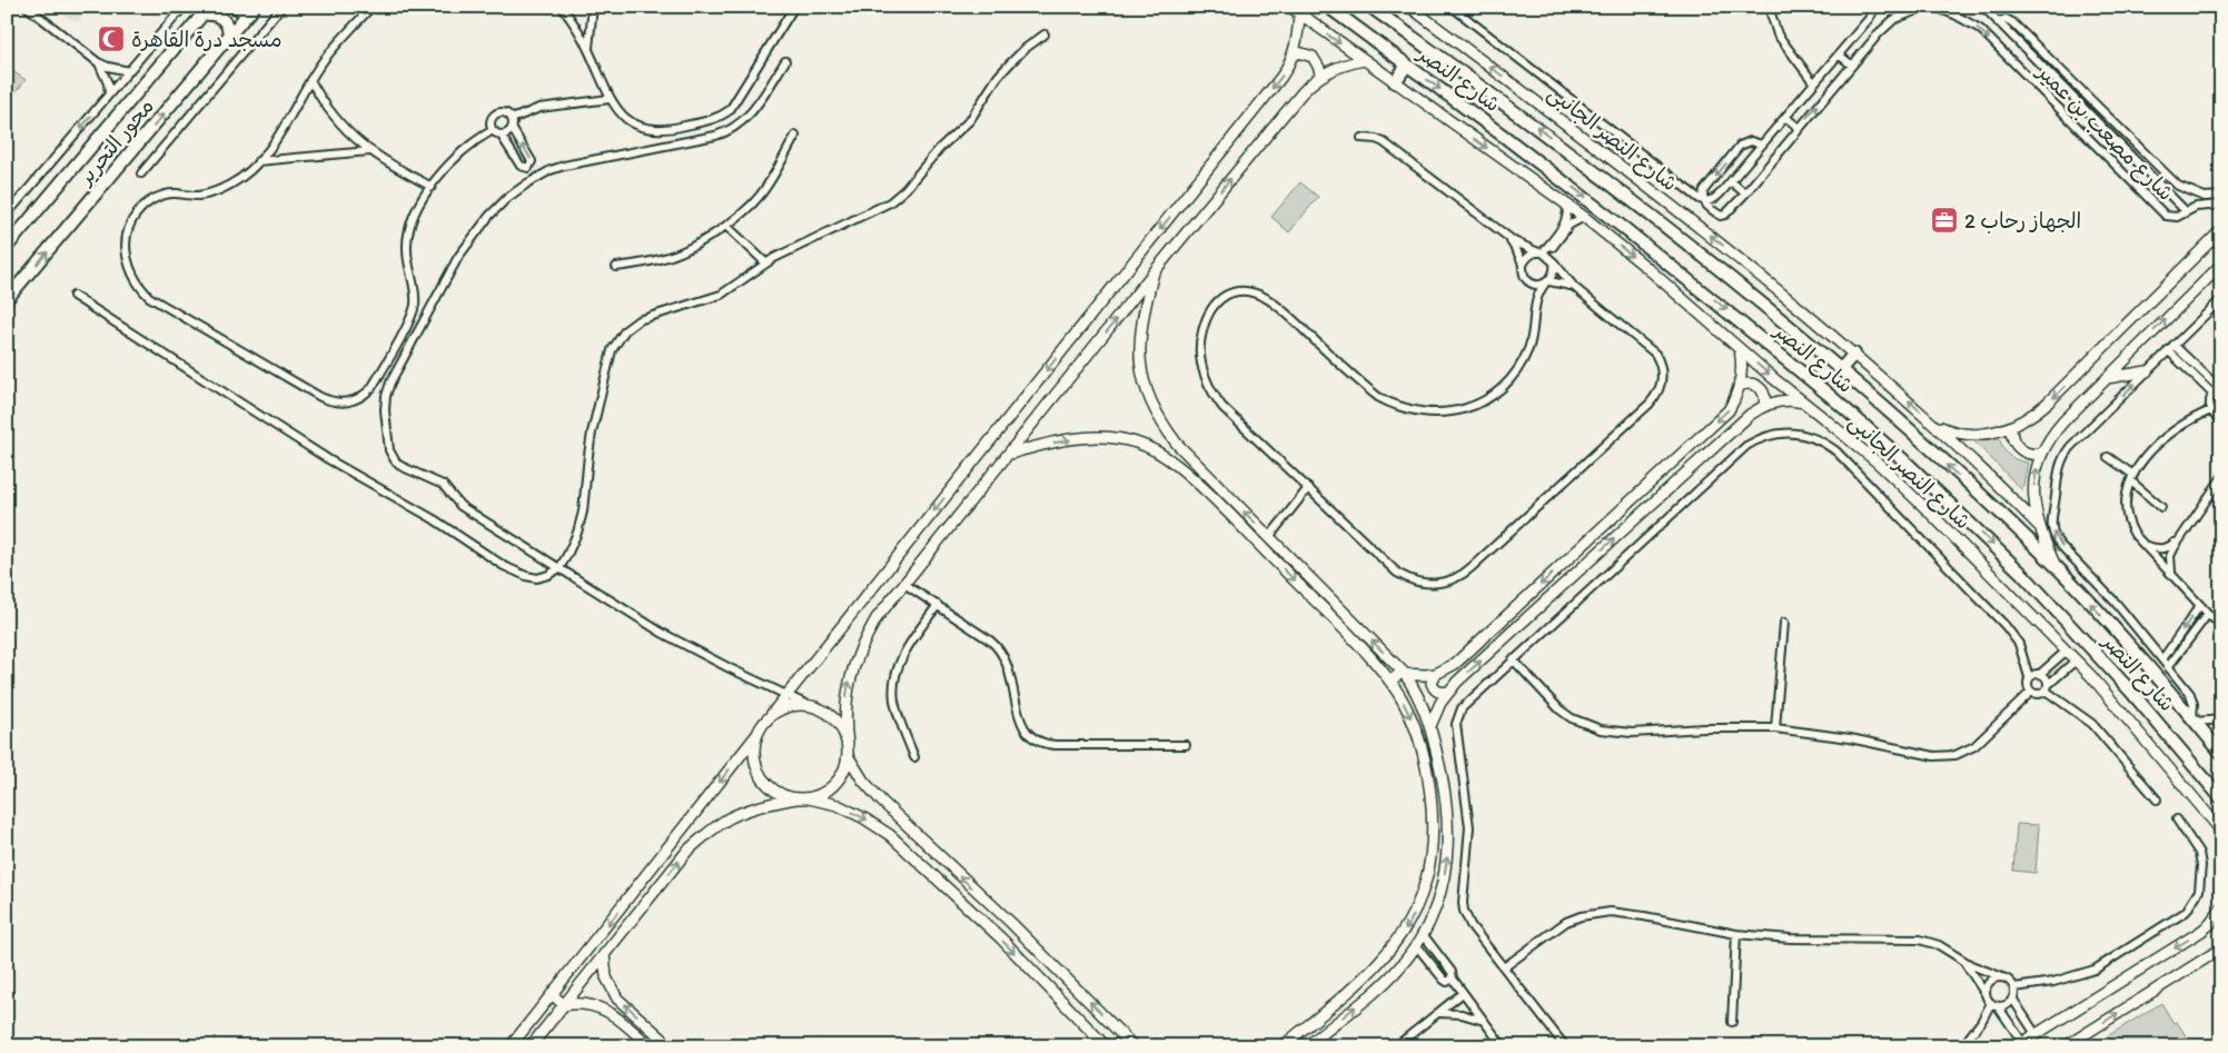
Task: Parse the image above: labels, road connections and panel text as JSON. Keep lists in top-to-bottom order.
{
  "streets": {
    "main road": ["شارع النصر", "محور التحرير"],
    "street": ["شارع مصعب بن عمير", "شارع النصر الجانبى"]
  },
  "places": {
    "mosque": ["مسجد درة القاهرة"],
    "office": ["الجهاز رحاب 2"]
  }
}
